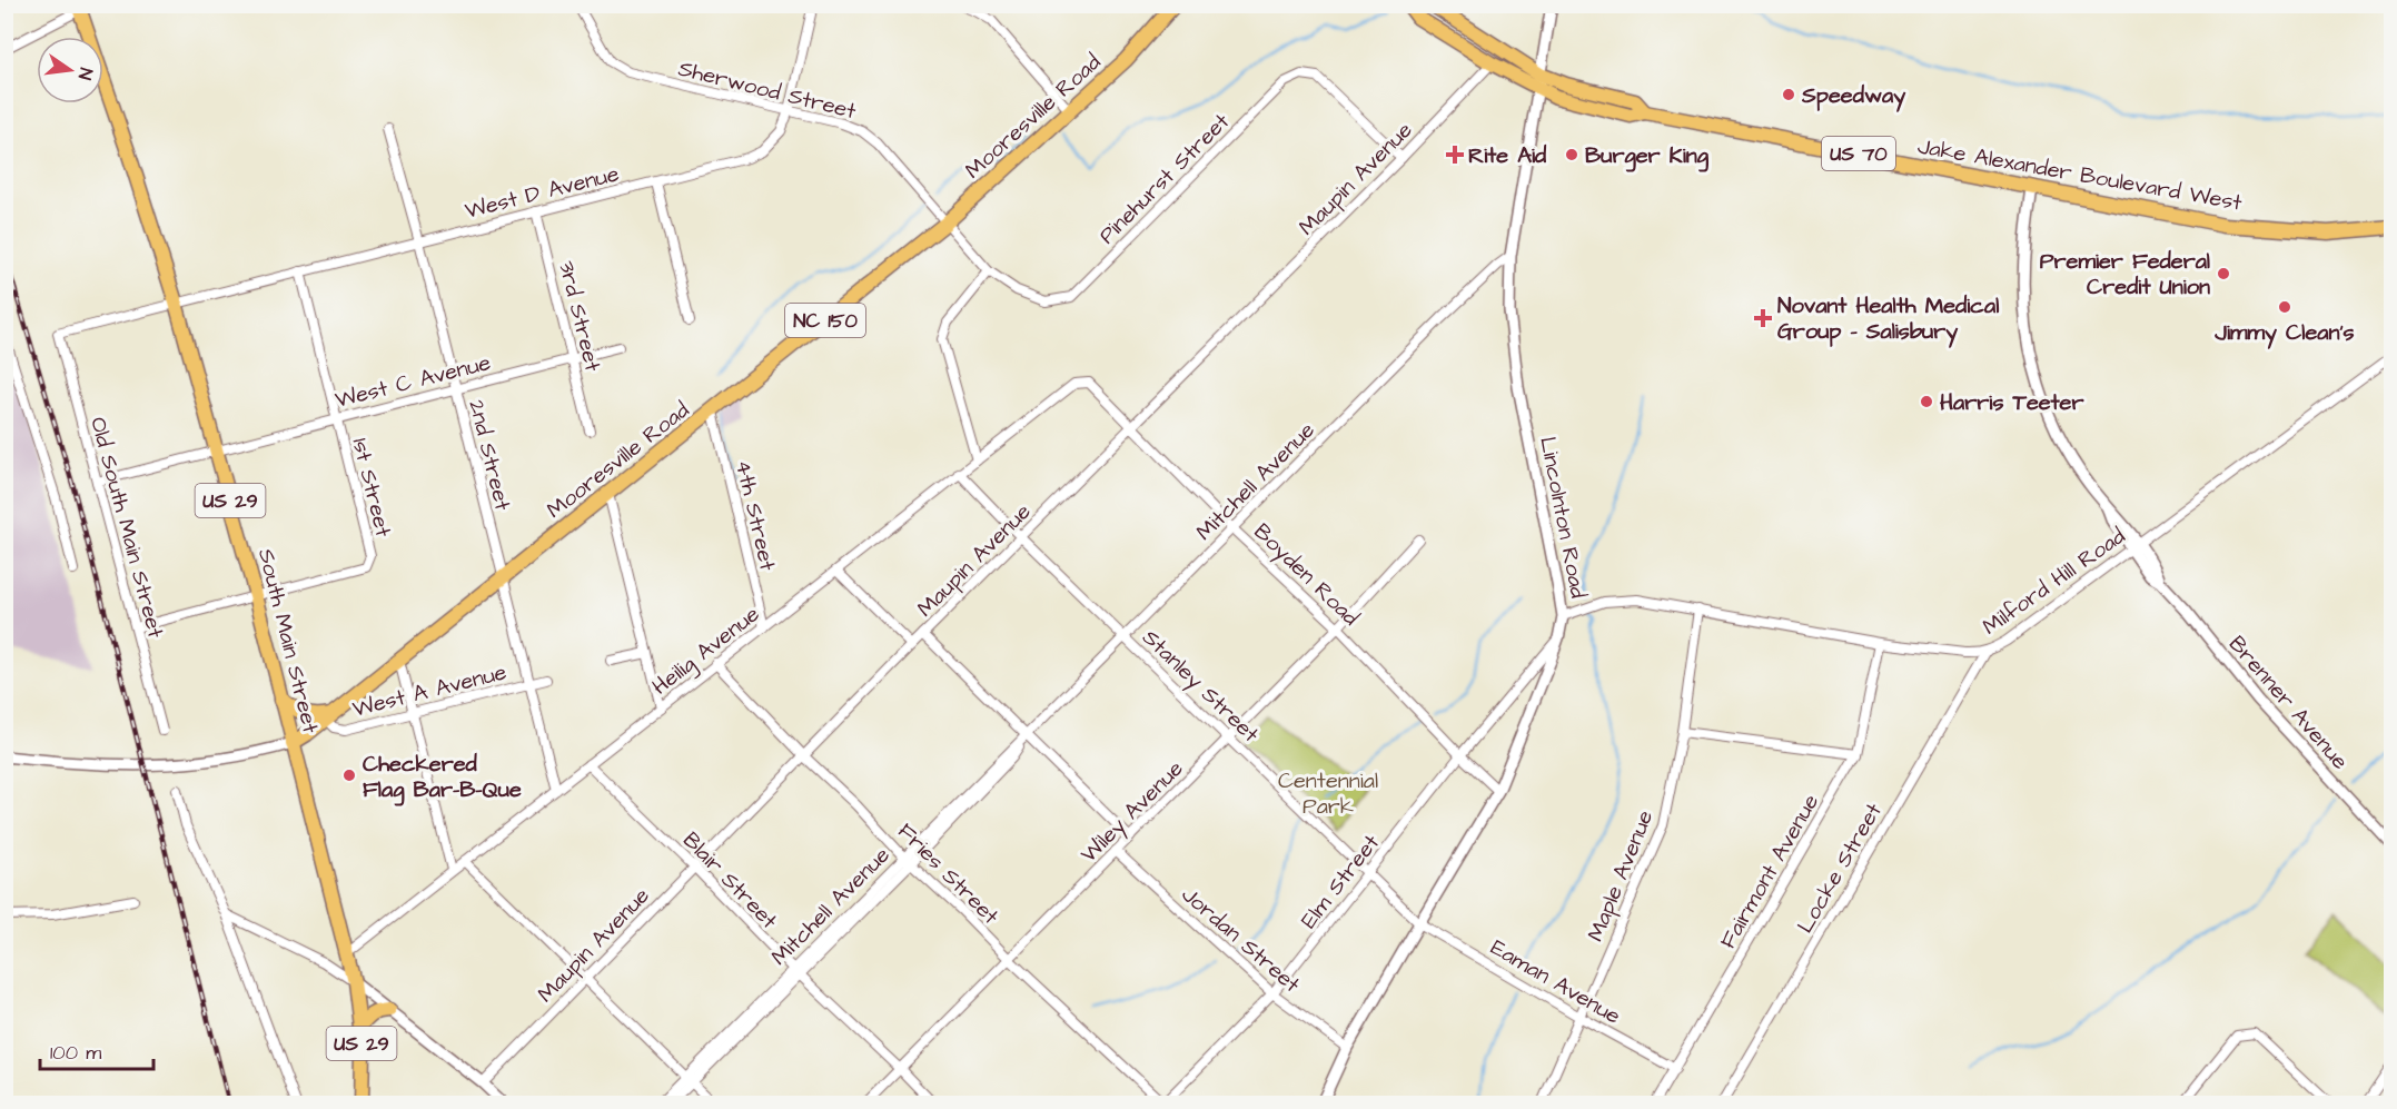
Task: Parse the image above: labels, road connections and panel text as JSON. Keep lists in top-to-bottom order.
{
  "streets": {
    "main road": [
      "Mooresville Road",
      "US 70",
      "Jake Alexander Boulevard West",
      "NC 150",
      "US 29",
      "South Main Street"
    ],
    "street": [
      "Sherwood Street",
      "Pinehurst Street",
      "Maupin Avenue",
      "West D Avenue",
      "3rd Street",
      "West C Avenue",
      "2nd Street",
      "Mitchell Avenue",
      "1st Street",
      "4th Street",
      "Lincolnton Road",
      "Old South Main Street",
      "Boyden Road",
      "Milford Hill Road",
      "Heilig Avenue",
      "Stanley Street",
      "West A Avenue",
      "Brenner Avenue",
      "Wiley Avenue",
      "Locke Street",
      "Fairmont Avenue",
      "Fries Street",
      "Maple Avenue",
      "Blair Street",
      "Elm Street",
      "Jordan Street",
      "Eaman Avenue"
    ]
  },
  "crossings": [
    ["Sherwood Street", "Mooresville Road"],
    ["Sherwood Street", "Pinehurst Street"],
    ["Sherwood Street", "West D Avenue"],
    ["Mooresville Road", "Pinehurst Street"],
    ["Mooresville Road", "2nd Street"],
    ["Mooresville Road", "4th Street"],
    ["Mooresville Road", "South Main Street"],
    ["Mooresville Road", "West A Avenue"],
    ["Jake Alexander Boulevard West", "Maupin Avenue"],
    ["Jake Alexander Boulevard West", "Lincolnton Road"],
    ["Jake Alexander Boulevard West", "Brenner Avenue"],
    ["Pinehurst Street", "Maupin Avenue"],
    ["Maupin Avenue", "Boyden Road"],
    ["Maupin Avenue", "Stanley Street"],
    ["Maupin Avenue", "Fries Street"],
    ["Maupin Avenue", "Blair Street"],
    ["West D Avenue", "3rd Street"],
    ["West D Avenue", "2nd Street"],
    ["West D Avenue", "1st Street"],
    ["West D Avenue", "Old South Main Street"],
    ["West D Avenue", "South Main Street"],
    ["3rd Street", "West C Avenue"],
    ["West C Avenue", "2nd Street"],
    ["West C Avenue", "1st Street"],
    ["West C Avenue", "Old South Main Street"],
    ["West C Avenue", "South Main Street"],
    ["2nd Street", "Heilig Avenue"],
    ["2nd Street", "West A Avenue"],
    ["Mitchell Avenue", "Lincolnton Road"],
    ["Mitchell Avenue", "Boyden Road"],
    ["Mitchell Avenue", "Stanley Street"],
    ["Mitchell Avenue", "Fries Street"],
    ["Mitchell Avenue", "Blair Street"],
    ["1st Street", "South Main Street"],
    ["4th Street", "Heilig Avenue"],
    ["Lincolnton Road", "Boyden Road"],
    ["Lincolnton Road", "Milford Hill Road"],
    ["Lincolnton Road", "Stanley Street"],
    ["Lincolnton Road", "Elm Street"],
    ["Lincolnton Road", "Jordan Street"],
    ["Lincolnton Road", "Eaman Avenue"],
    ["Boyden Road", "Heilig Avenue"],
    ["Boyden Road", "Wiley Avenue"],
    ["Boyden Road", "Elm Street"],
    ["Milford Hill Road", "Brenner Avenue"],
    ["Milford Hill Road", "Locke Street"],
    ["Milford Hill Road", "Fairmont Avenue"],
    ["Milford Hill Road", "Maple Avenue"],
    ["South Main Street", "Heilig Avenue"],
    ["Heilig Avenue", "Stanley Street"],
    ["Heilig Avenue", "Fries Street"],
    ["Heilig Avenue", "Blair Street"],
    ["Stanley Street", "Wiley Avenue"],
    ["Stanley Street", "Elm Street"],
    ["Stanley Street", "Eaman Avenue"],
    ["Wiley Avenue", "Fries Street"],
    ["Wiley Avenue", "Blair Street"],
    ["Wiley Avenue", "Jordan Street"],
    ["Fairmont Avenue", "Eaman Avenue"],
    ["Fries Street", "Elm Street"],
    ["Maple Avenue", "Eaman Avenue"],
    ["Elm Street", "Jordan Street"]
  ],
  "parks": ["Centennial Park"],
  "places": {
    "other": [
      "Speedway",
      "Burger King",
      "Premier Federal Credit Union",
      "Jimmy Clean's",
      "Harris Teeter",
      "Checkered Flag Bar-B-Que"
    ],
    "health": ["Rite Aid", "Novant Health Medical Group - Salisbury"]
  },
  "scale_bar": "100 m",
  "north": "right"
}
